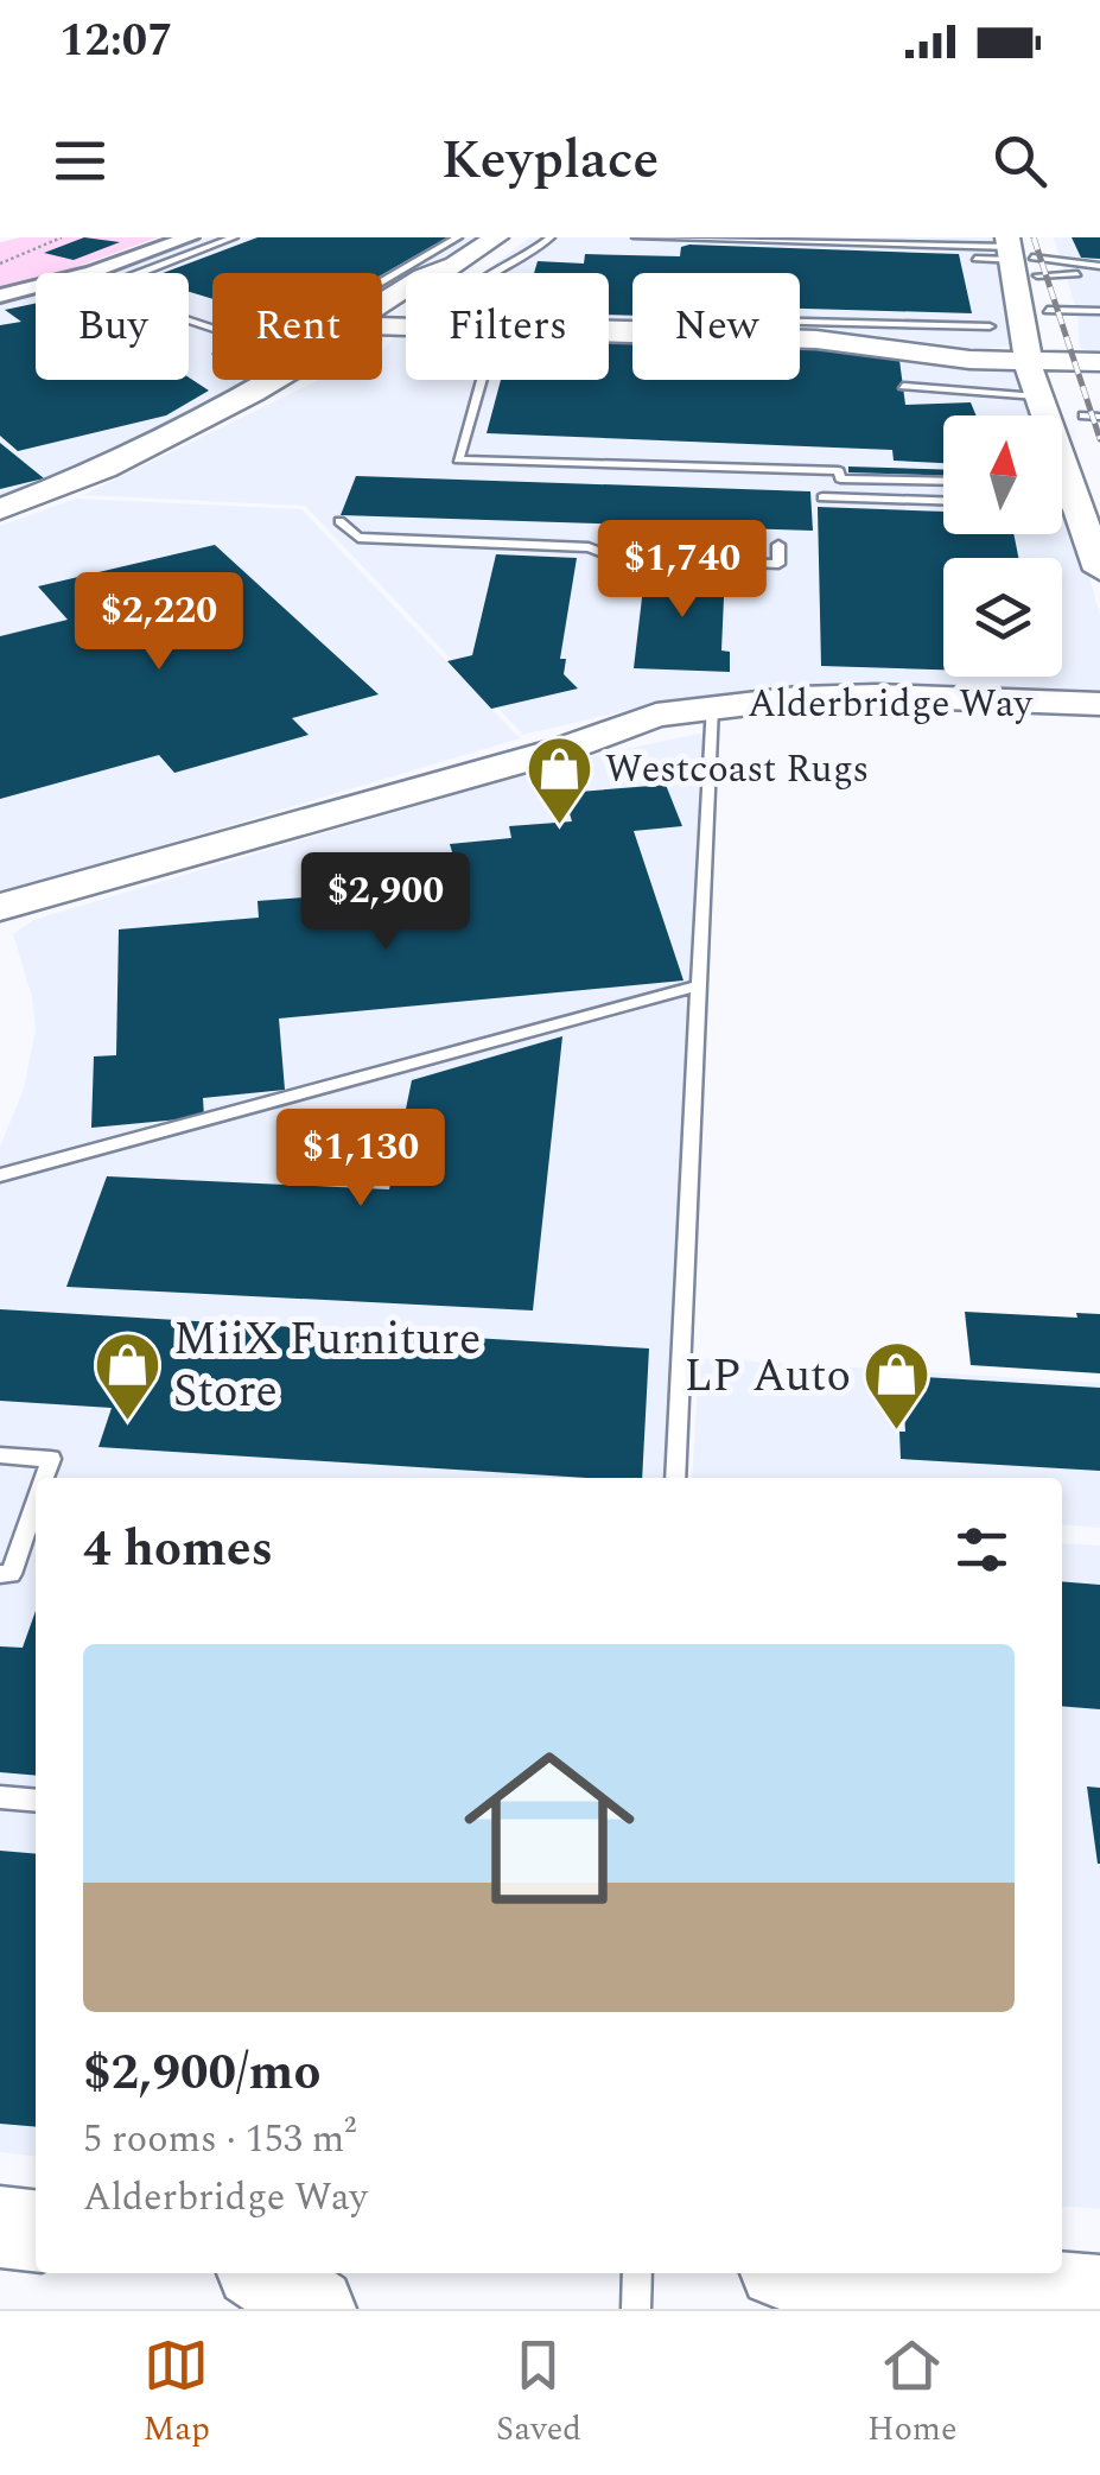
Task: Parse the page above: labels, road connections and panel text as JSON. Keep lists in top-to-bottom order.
{
  "streets": {
    "street": ["Alderbridge Way"]
  },
  "places": {
    "shop": ["Westcoast Rugs", "MiiX Furniture Store", "LP Auto"]
  },
  "north": "top",
  "page": {
    "status": "12:07",
    "header": "Keyplace",
    "chip": [
      "Buy",
      "Rent",
      "Filters",
      "New"
    ],
    "price": [
      "$1,740",
      "$2,220",
      "$2,900",
      "$1,130"
    ],
    "heading": "4 homes",
    "list": [
      {
        "name": "$2,900/mo",
        "note": "5 rooms · 153 m² · Alderbridge Way"
      }
    ],
    "tabs": ["Map", "Saved", "Home"]
  }
}
